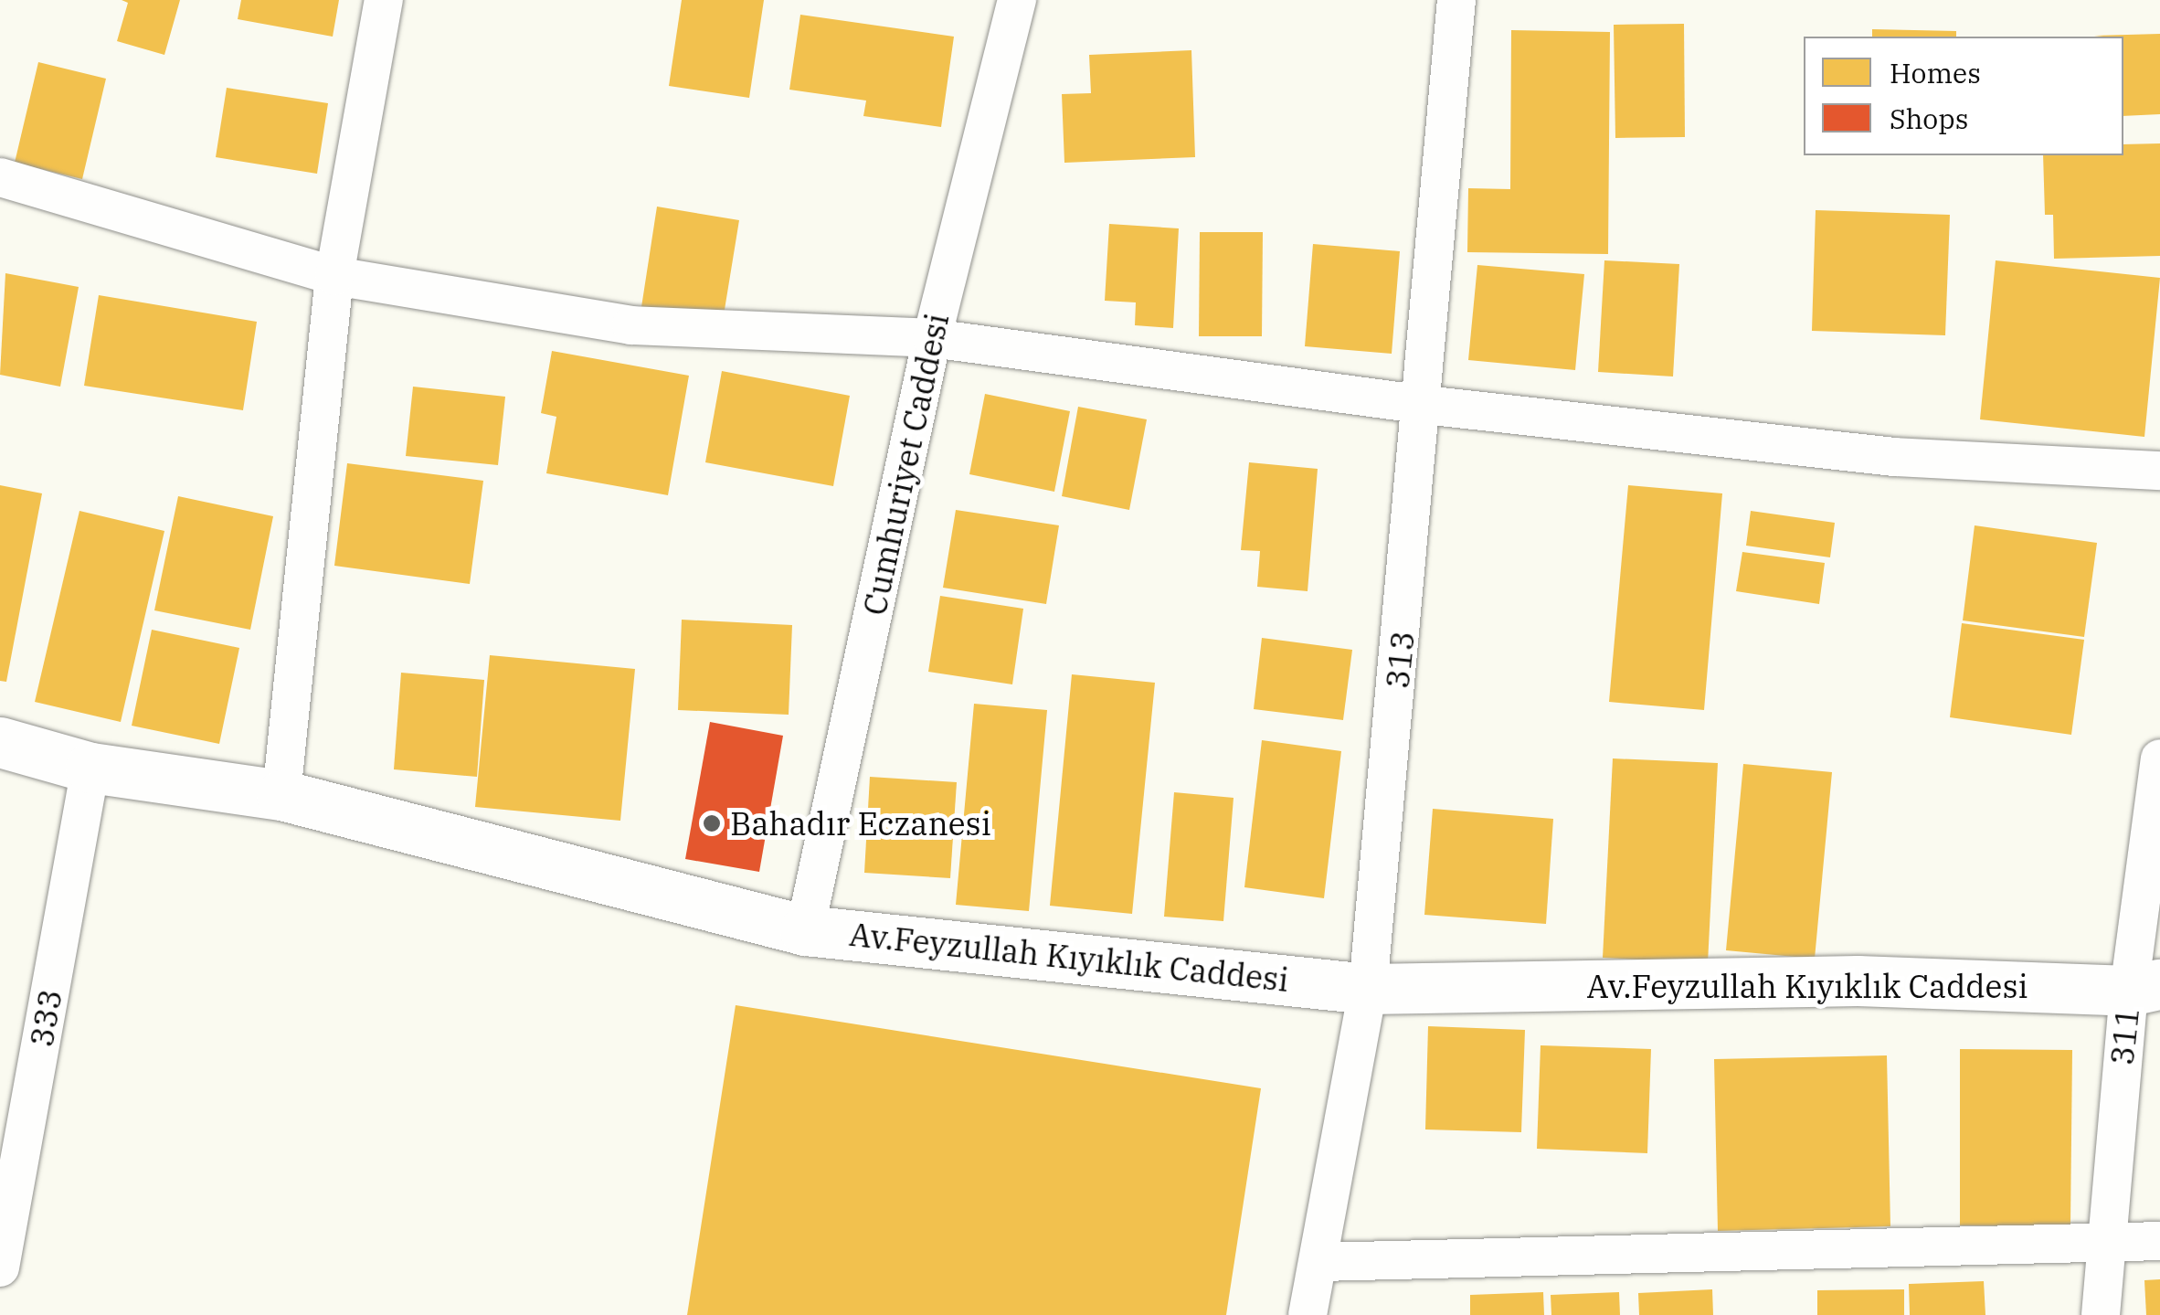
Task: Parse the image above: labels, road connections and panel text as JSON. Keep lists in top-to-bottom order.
{
  "streets": {
    "street": [
      "Cumhuriyet Caddesi",
      "313",
      "Av.Feyzullah Kıyıklık Caddesi",
      "333",
      "311"
    ]
  },
  "crossings": [
    ["Cumhuriyet Caddesi", "Av.Feyzullah Kıyıklık Caddesi"],
    ["313", "Av.Feyzullah Kıyıklık Caddesi"],
    ["Av.Feyzullah Kıyıklık Caddesi", "333"],
    ["Av.Feyzullah Kıyıklık Caddesi", "311"]
  ],
  "places": ["Bahadır Eczanesi"],
  "legend": ["Homes", "Shops"]
}
